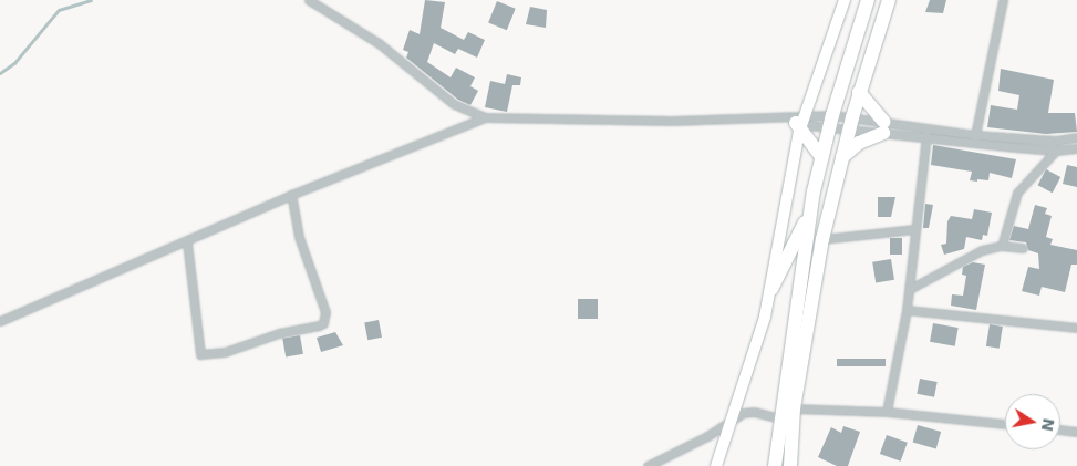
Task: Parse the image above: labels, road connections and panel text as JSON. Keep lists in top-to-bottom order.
{
  "north": "right"
}
